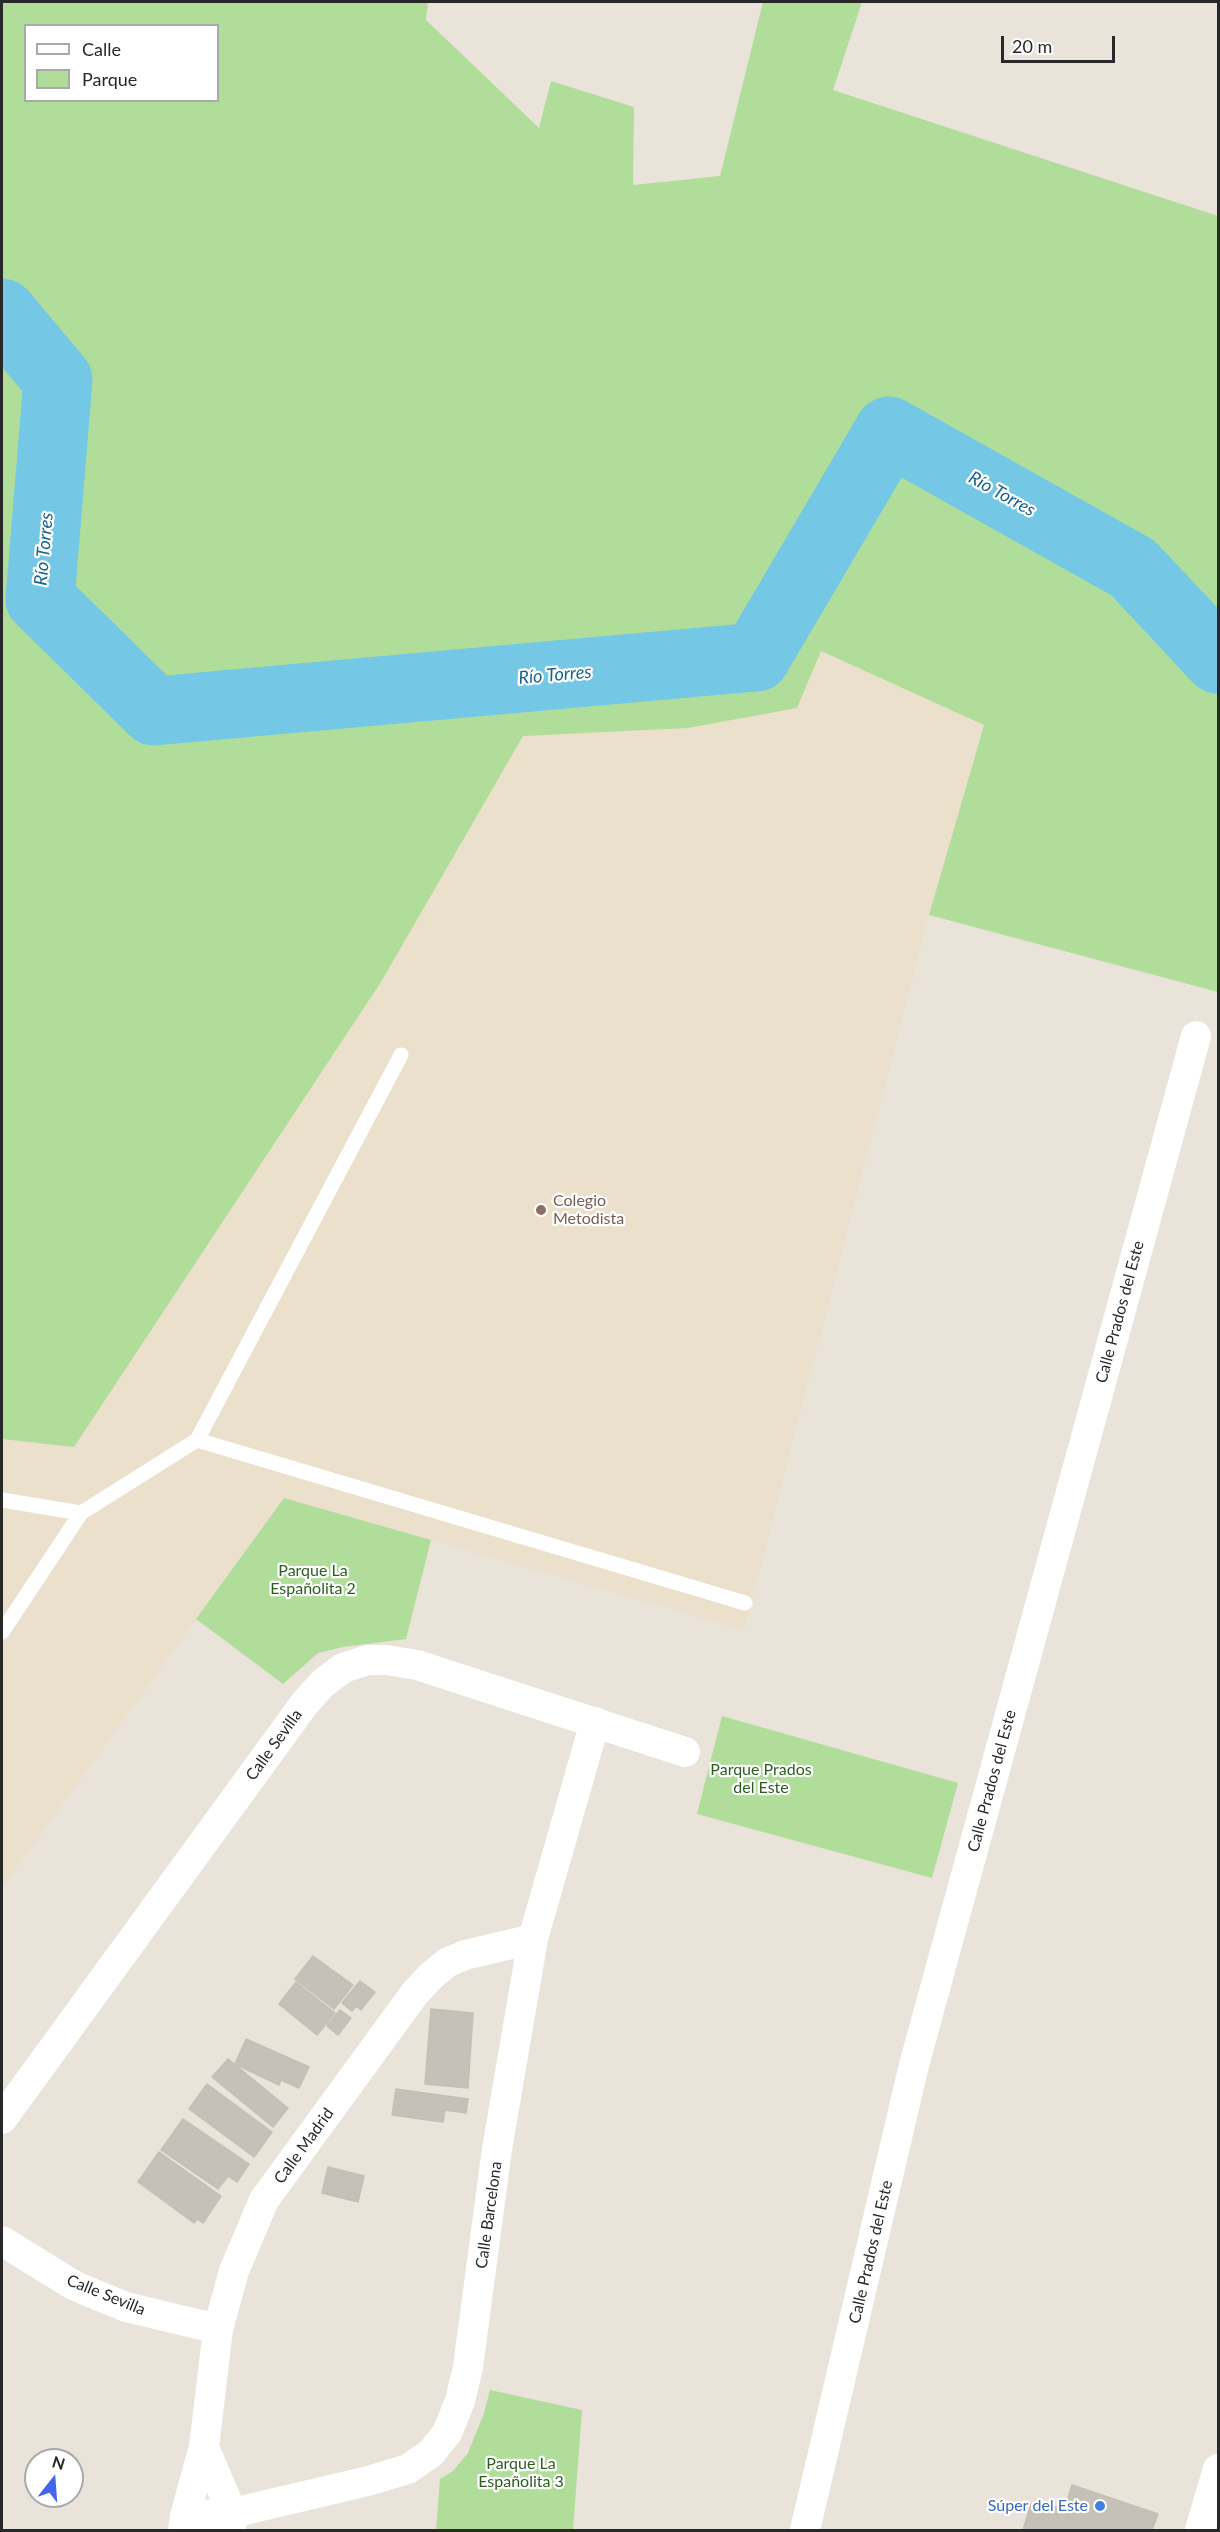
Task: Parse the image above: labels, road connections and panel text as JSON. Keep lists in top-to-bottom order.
{
  "streets": {
    "street": [
      "Calle Prados del Este",
      "Calle Sevilla",
      "Calle Madrid",
      "Calle Barcelona"
    ]
  },
  "crossings": [
    ["Calle Sevilla", "Calle Madrid"],
    ["Calle Sevilla", "Calle Barcelona"],
    ["Calle Madrid", "Calle Barcelona"]
  ],
  "water": ["Río Torres"],
  "parks": ["Parque La Españolita 2", "Parque Prados del Este", "Parque La Españolita 3"],
  "places": ["Colegio Metodista", "Súper del Este"],
  "legend": ["Calle", "Parque"],
  "scale_bar": "20 m",
  "north": "top"
}
